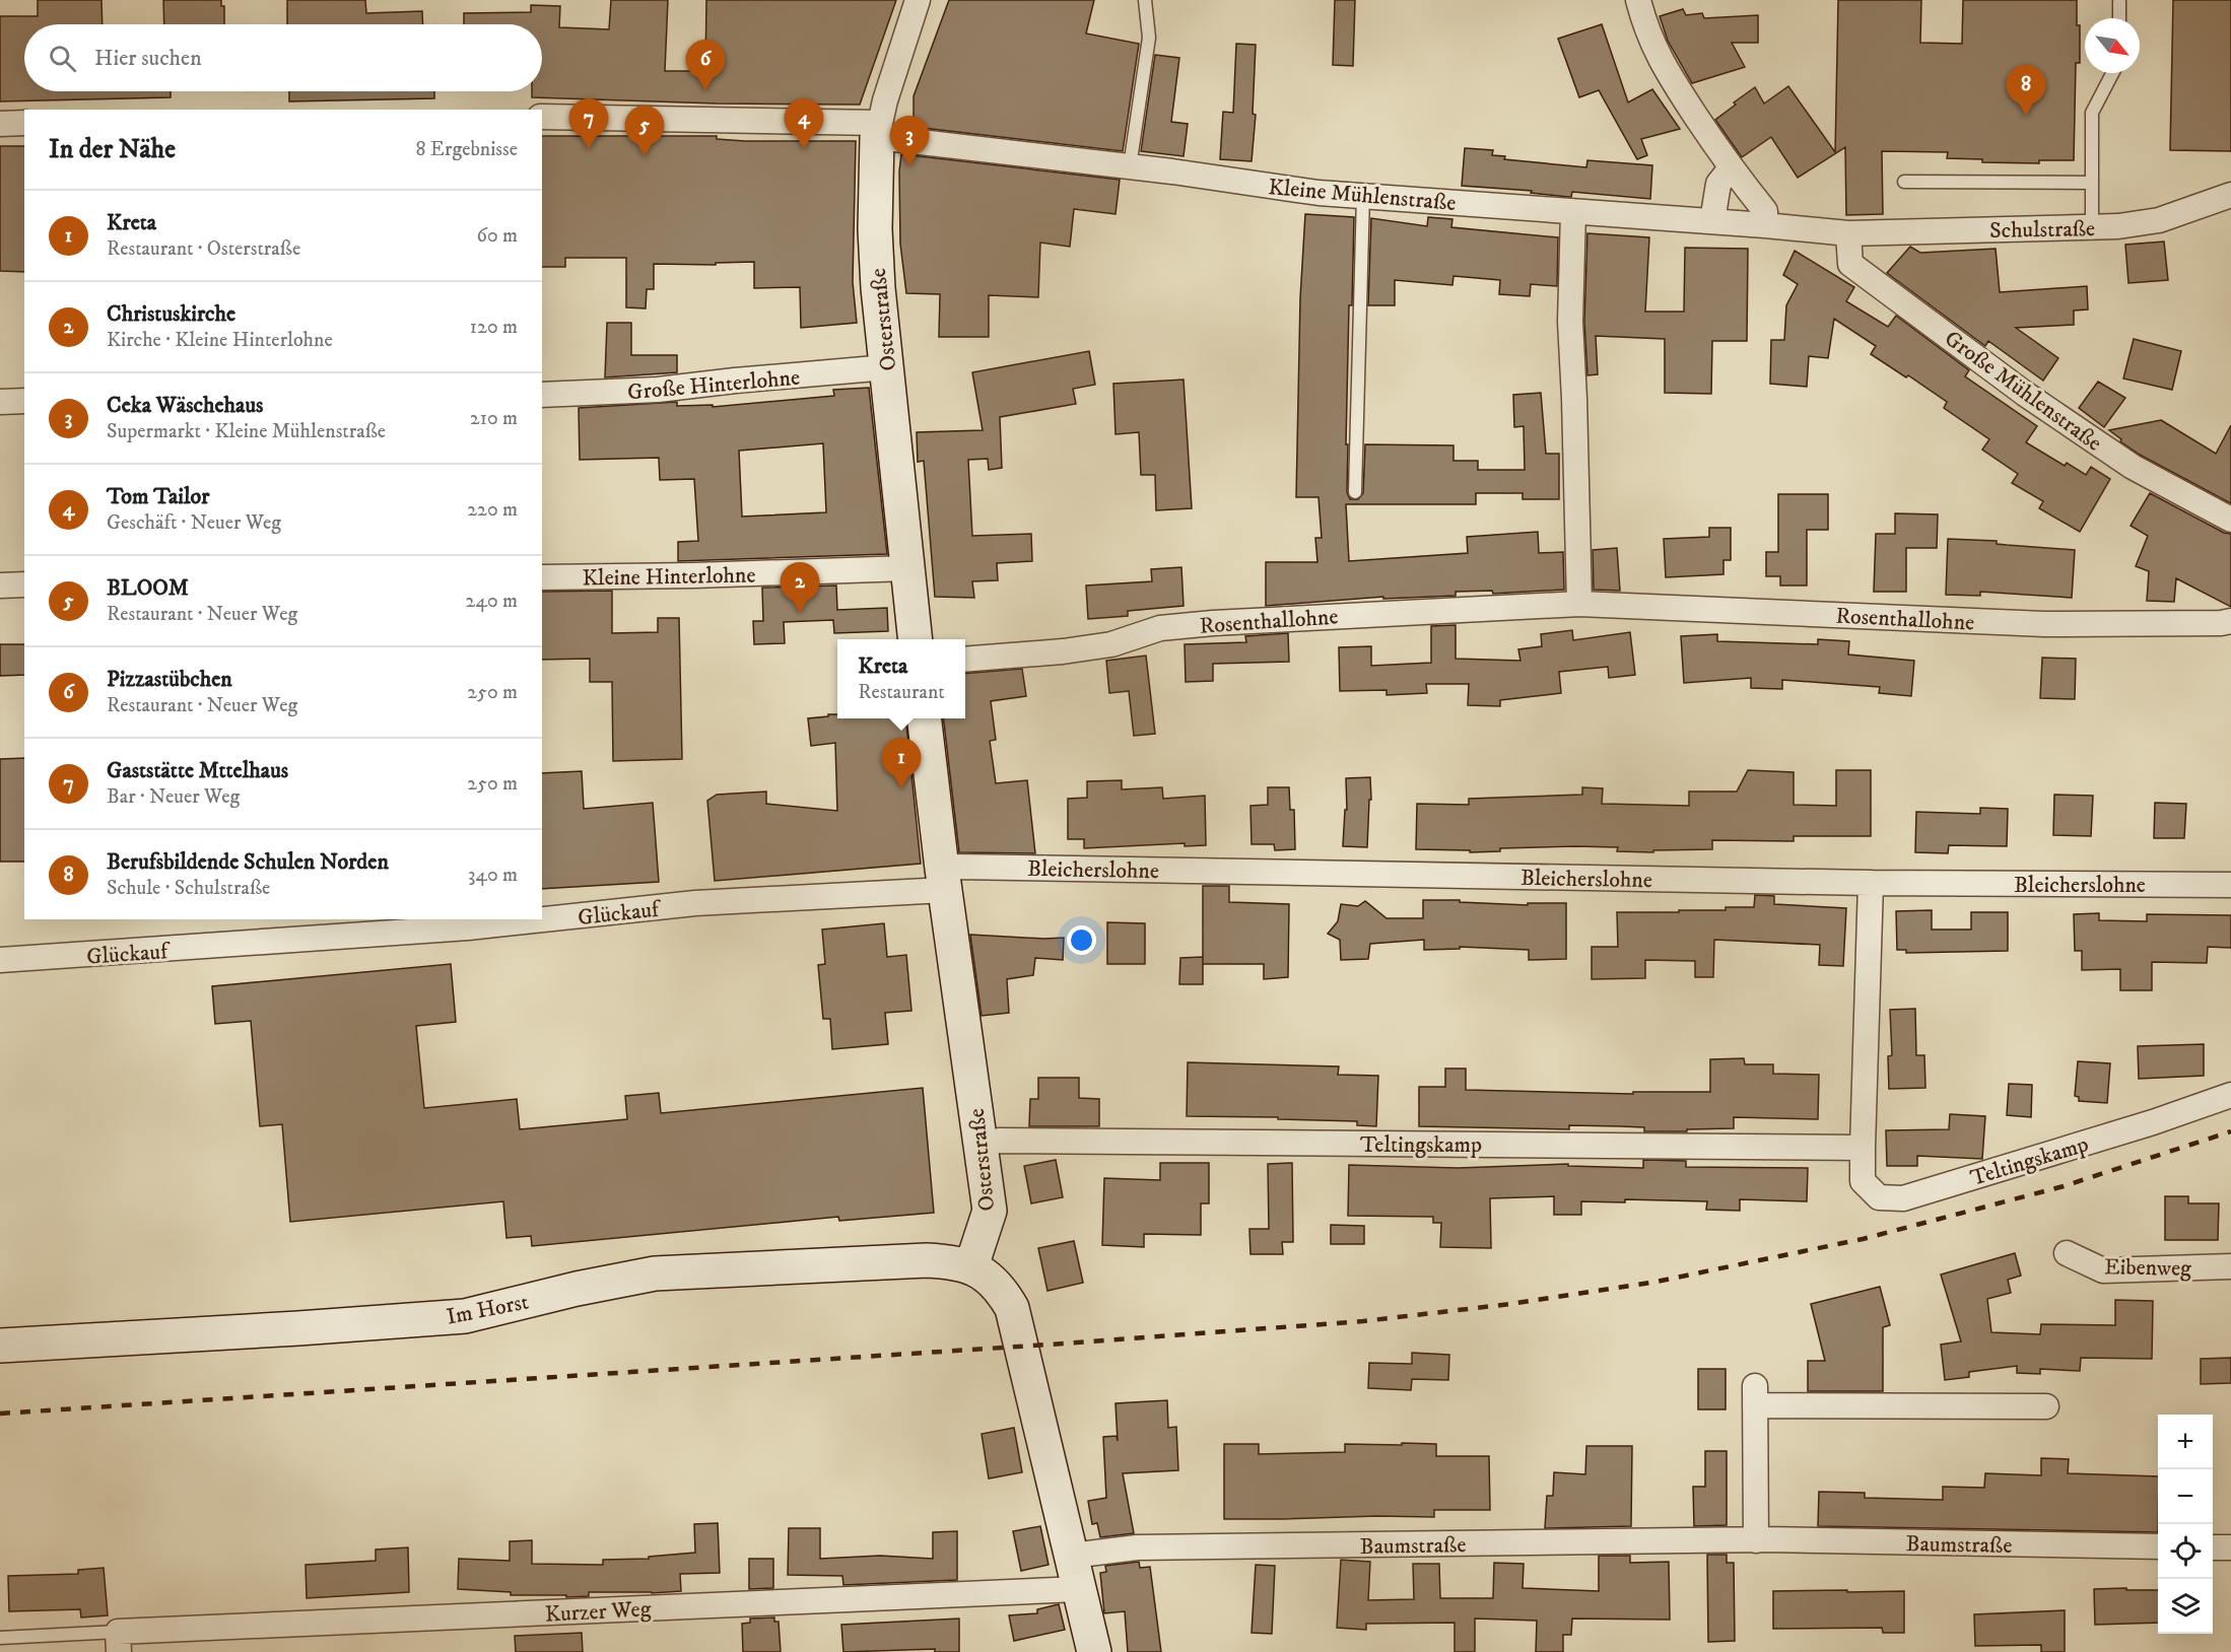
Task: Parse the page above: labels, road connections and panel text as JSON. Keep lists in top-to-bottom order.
{
  "streets": {
    "street": [
      "Kleine Mühlenstraße",
      "Schulstraße",
      "Osterstraße",
      "Große Hinterlohne",
      "Große Mühlenstraße",
      "Kleine Hinterlohne",
      "Rosenthallohne",
      "Bleicherslohne",
      "Glückauf",
      "Teltingskamp",
      "Eibenweg",
      "Im Horst",
      "Baumstraße",
      "Kurzer Weg"
    ]
  },
  "crossings": [
    ["Kleine Mühlenstraße", "Schulstraße"],
    ["Kleine Mühlenstraße", "Osterstraße"],
    ["Kleine Mühlenstraße", "Große Mühlenstraße"],
    ["Schulstraße", "Große Mühlenstraße"],
    ["Osterstraße", "Große Hinterlohne"],
    ["Osterstraße", "Kleine Hinterlohne"],
    ["Osterstraße", "Bleicherslohne"],
    ["Osterstraße", "Glückauf"],
    ["Osterstraße", "Teltingskamp"],
    ["Osterstraße", "Im Horst"],
    ["Bleicherslohne", "Glückauf"],
    ["Bleicherslohne", "Teltingskamp"]
  ],
  "north": "bottom right",
  "page": {
    "search": "Hier suchen",
    "pins": [
      "6",
      "8",
      "4",
      "7",
      "5",
      "3",
      "2",
      "1"
    ],
    "heading": ["In der Nähe", "8 Ergebnisse"],
    "list": [
      {
        "mark": "1",
        "name": "Kreta",
        "note": "Restaurant · Osterstraße",
        "value": "60 m"
      },
      {
        "mark": "2",
        "name": "Christuskirche",
        "note": "Kirche · Kleine Hinterlohne",
        "value": "120 m"
      },
      {
        "mark": "3",
        "name": "Ceka Wäschehaus",
        "note": "Supermarkt · Kleine Mühlenstraße",
        "value": "210 m"
      },
      {
        "mark": "4",
        "name": "Tom Tailor",
        "note": "Geschäft · Neuer Weg",
        "value": "220 m"
      },
      {
        "mark": "5",
        "name": "BLOOM",
        "note": "Restaurant · Neuer Weg",
        "value": "240 m"
      },
      {
        "mark": "6",
        "name": "Pizzastübchen",
        "note": "Restaurant · Neuer Weg",
        "value": "250 m"
      },
      {
        "mark": "7",
        "name": "Gaststätte Mttelhaus",
        "note": "Bar · Neuer Weg",
        "value": "250 m"
      },
      {
        "mark": "8",
        "name": "Berufsbildende Schulen Norden",
        "note": "Schule · Schulstraße",
        "value": "340 m"
      }
    ],
    "popup": ["Kreta", "Restaurant"],
    "map_buttons": ["+", "−"]
  }
}
